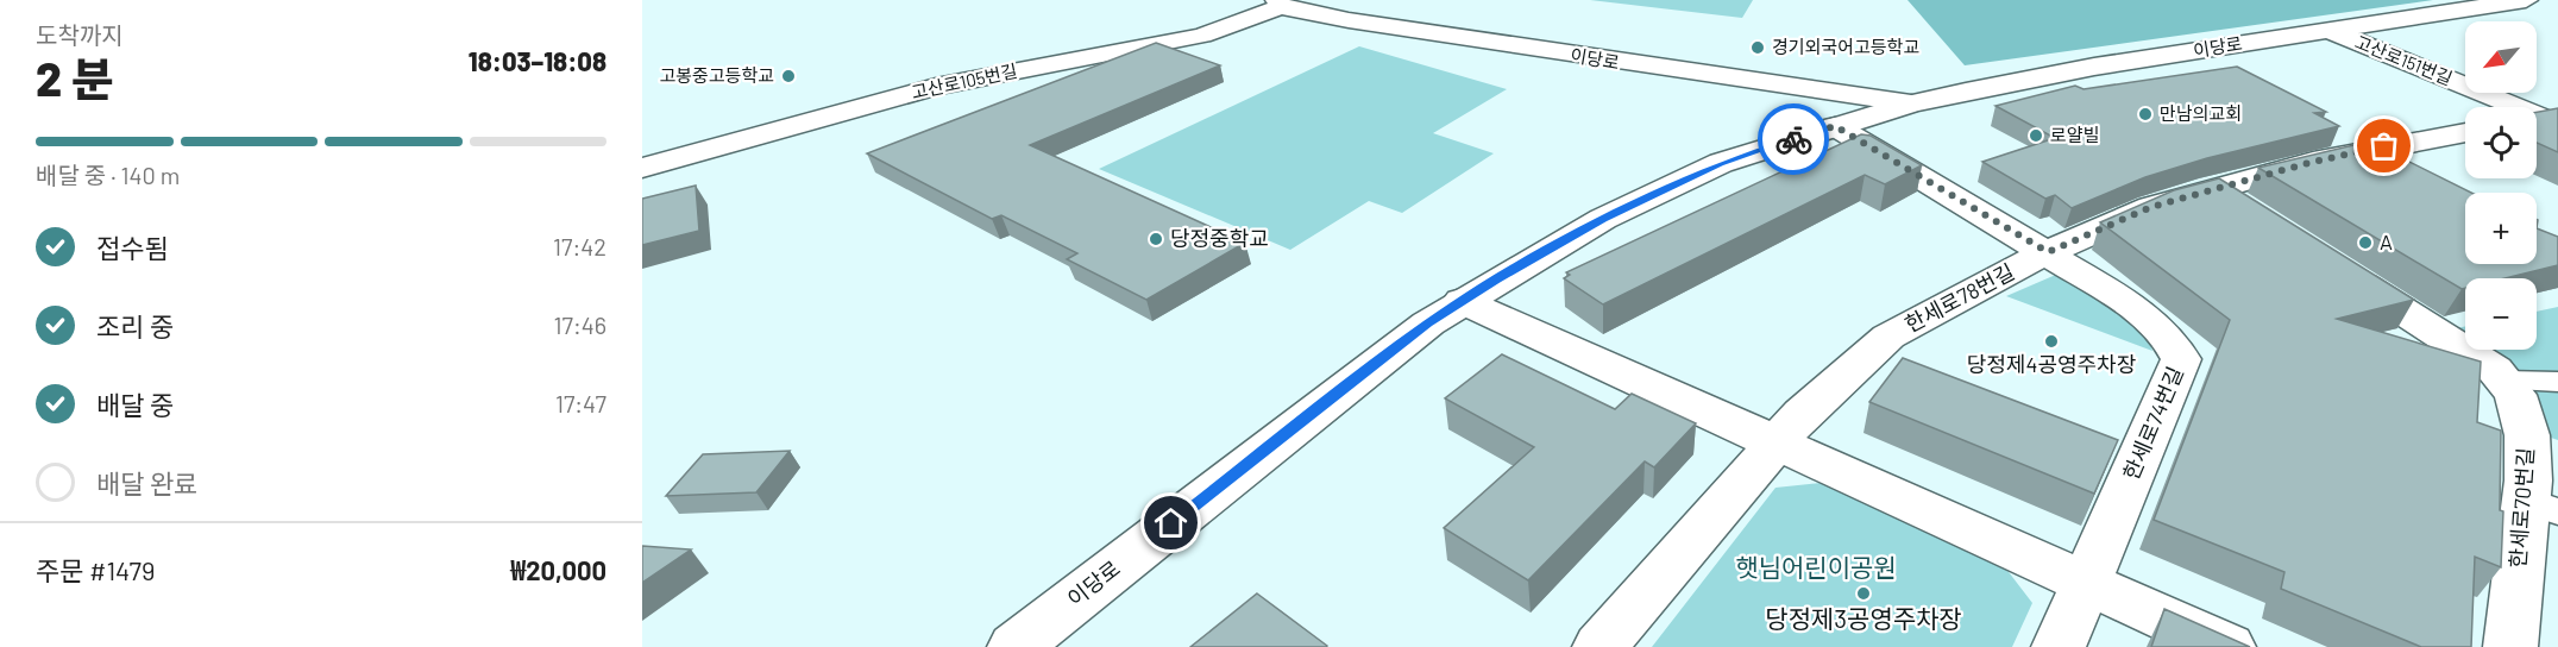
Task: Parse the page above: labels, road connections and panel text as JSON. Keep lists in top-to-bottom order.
{
  "streets": {
    "street": [
      "이당로",
      "고산로151번길",
      "고산로105번길",
      "한세로78번길",
      "한세로74번길",
      "한세로70번길"
    ]
  },
  "crossings": [
    ["이당로", "고산로151번길"],
    ["이당로", "고산로105번길"],
    ["한세로78번길", "한세로74번길"]
  ],
  "parks": ["햇님어린이공원"],
  "places": [
    "경기외국어고등학교",
    "고봉중고등학교",
    "만남의교회",
    "로얄빌",
    "당정중학교",
    "A",
    "당정제4공영주차장",
    "당정제3공영주차장"
  ],
  "north": "bottom left",
  "page": {
    "heading": ["2 분", "도착까지", "18:03–18:08"],
    "panel": ["주문 #1479", "₩20,000"],
    "map_buttons": ["+", "−"],
    "bar": "배달 중 · 140 m",
    "list": [
      ["접수됨", "17:42"],
      ["조리 중", "17:46"],
      ["배달 중", "17:47"],
      "배달 완료"
    ]
  }
}
